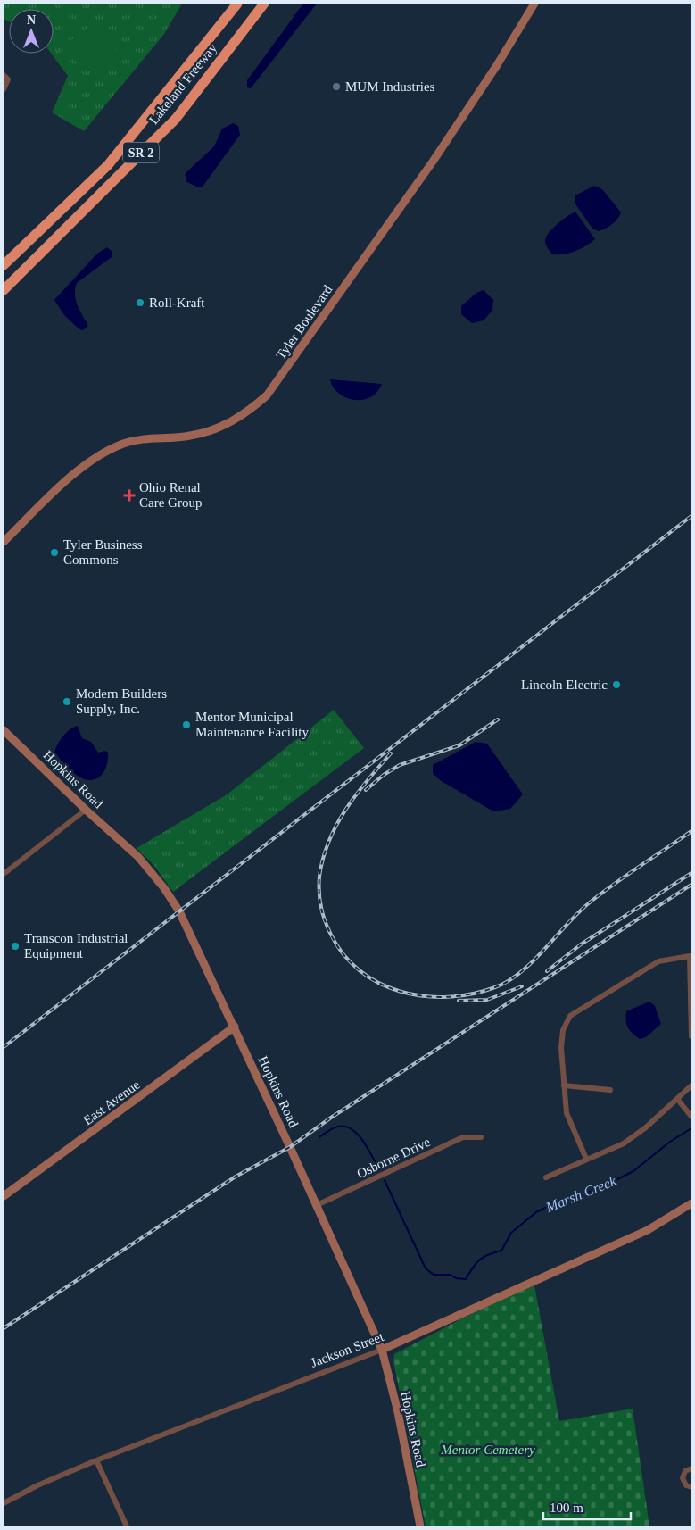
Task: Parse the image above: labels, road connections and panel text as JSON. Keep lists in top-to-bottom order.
{
  "streets": {
    "highway": ["Lakeland Freeway", "SR 2"],
    "street": [
      "Tyler Boulevard",
      "Hopkins Road",
      "East Avenue",
      "Osborne Drive",
      "Jackson Street"
    ]
  },
  "crossings": [
    ["Hopkins Road", "East Avenue"],
    ["Hopkins Road", "Osborne Drive"],
    ["Hopkins Road", "Jackson Street"]
  ],
  "water": ["Marsh Creek"],
  "parks": ["Mentor Cemetery"],
  "places": {
    "other": [
      "MUM Industries",
      "Roll-Kraft",
      "Tyler Business Commons",
      "Lincoln Electric",
      "Modern Builders Supply, Inc.",
      "Mentor Municipal Maintenance Facility",
      "Transcon Industrial Equipment"
    ],
    "health": ["Ohio Renal Care Group"]
  },
  "scale_bar": "100 m",
  "north": "top"
}
